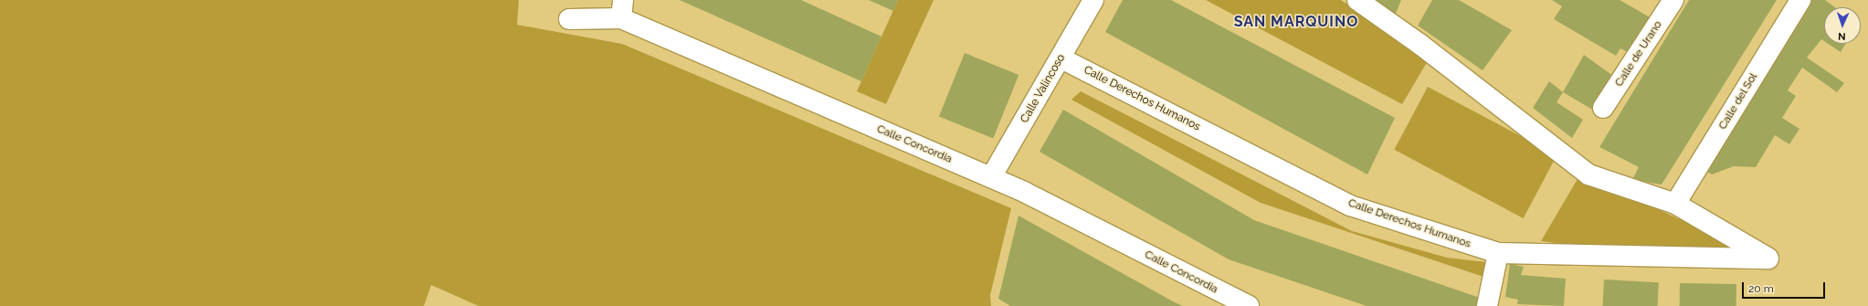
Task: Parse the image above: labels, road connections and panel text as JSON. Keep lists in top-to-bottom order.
{
  "streets": {
    "street": [
      "Calle de Urano",
      "Calle Valincoso",
      "Calle Derechos Humanos",
      "Calle del Sol",
      "Calle Concordia"
    ]
  },
  "crossings": [
    ["Calle Valincoso", "Calle Derechos Humanos"],
    ["Calle Valincoso", "Calle Concordia"],
    ["Calle Derechos Humanos", "Calle del Sol"]
  ],
  "districts": ["SAN MARQUINO"],
  "scale_bar": "20 m",
  "north": "bottom"
}
